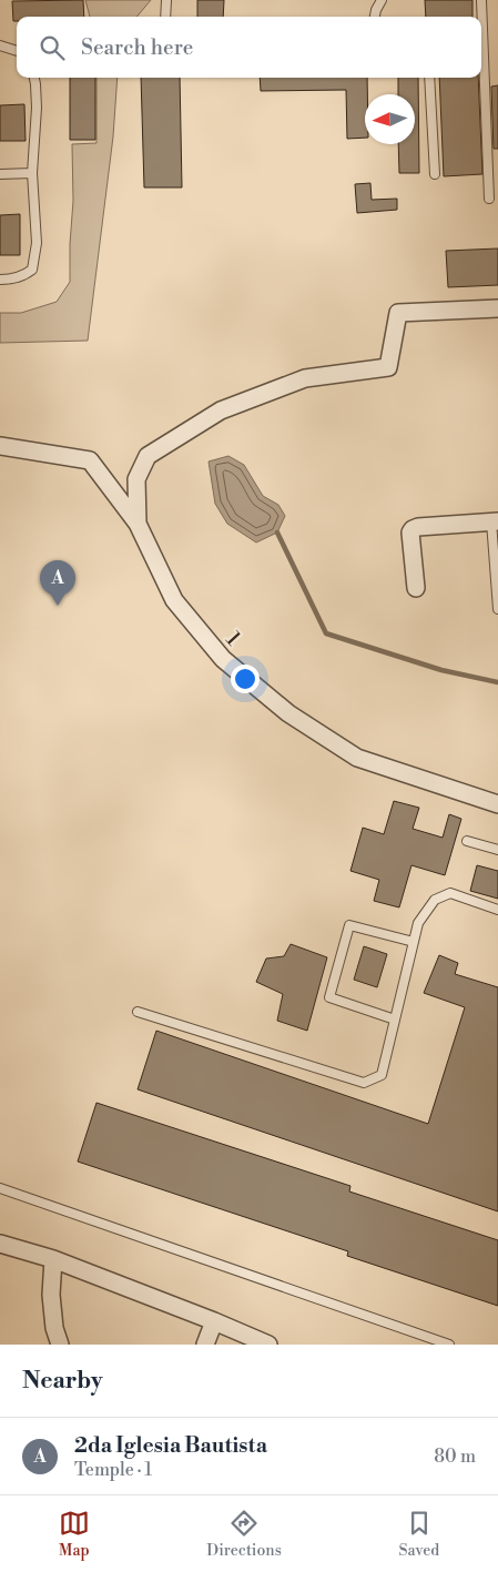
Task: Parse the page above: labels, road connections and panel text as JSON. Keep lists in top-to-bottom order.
{
  "streets": {
    "street": ["1"]
  },
  "north": "left",
  "page": {
    "search": "Search here",
    "pins": "A",
    "heading": "Nearby",
    "list": [
      {
        "mark": "A",
        "name": "2da Iglesia Bautista",
        "note": "Temple · 1",
        "value": "80 m"
      }
    ],
    "nav": ["Map", "Directions", "Saved"]
  }
}
